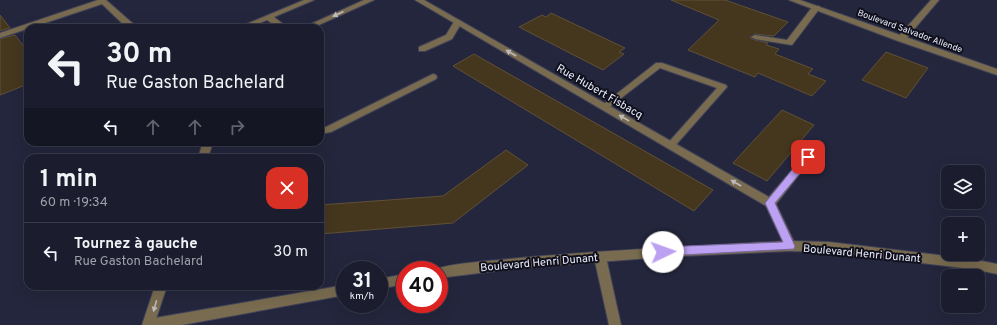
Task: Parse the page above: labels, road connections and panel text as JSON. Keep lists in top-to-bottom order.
{
  "streets": {
    "street": ["Boulevard Salvador Allende", "Rue Hubert Fisbacq", "Boulevard Henri Dunant"]
  },
  "one_way": ["Rue Hubert Fisbacq"],
  "page": {
    "turn": ["30 m", "Rue Gaston Bachelard"],
    "heading": ["1 min", "60 m · 19:34"],
    "map_buttons": ["+", "−"],
    "list": [
      {
        "name": "Tournez à gauche",
        "note": "Rue Gaston Bachelard",
        "value": "30 m"
      }
    ],
    "speed": "31 km/h",
    "limit": "40"
  }
}
